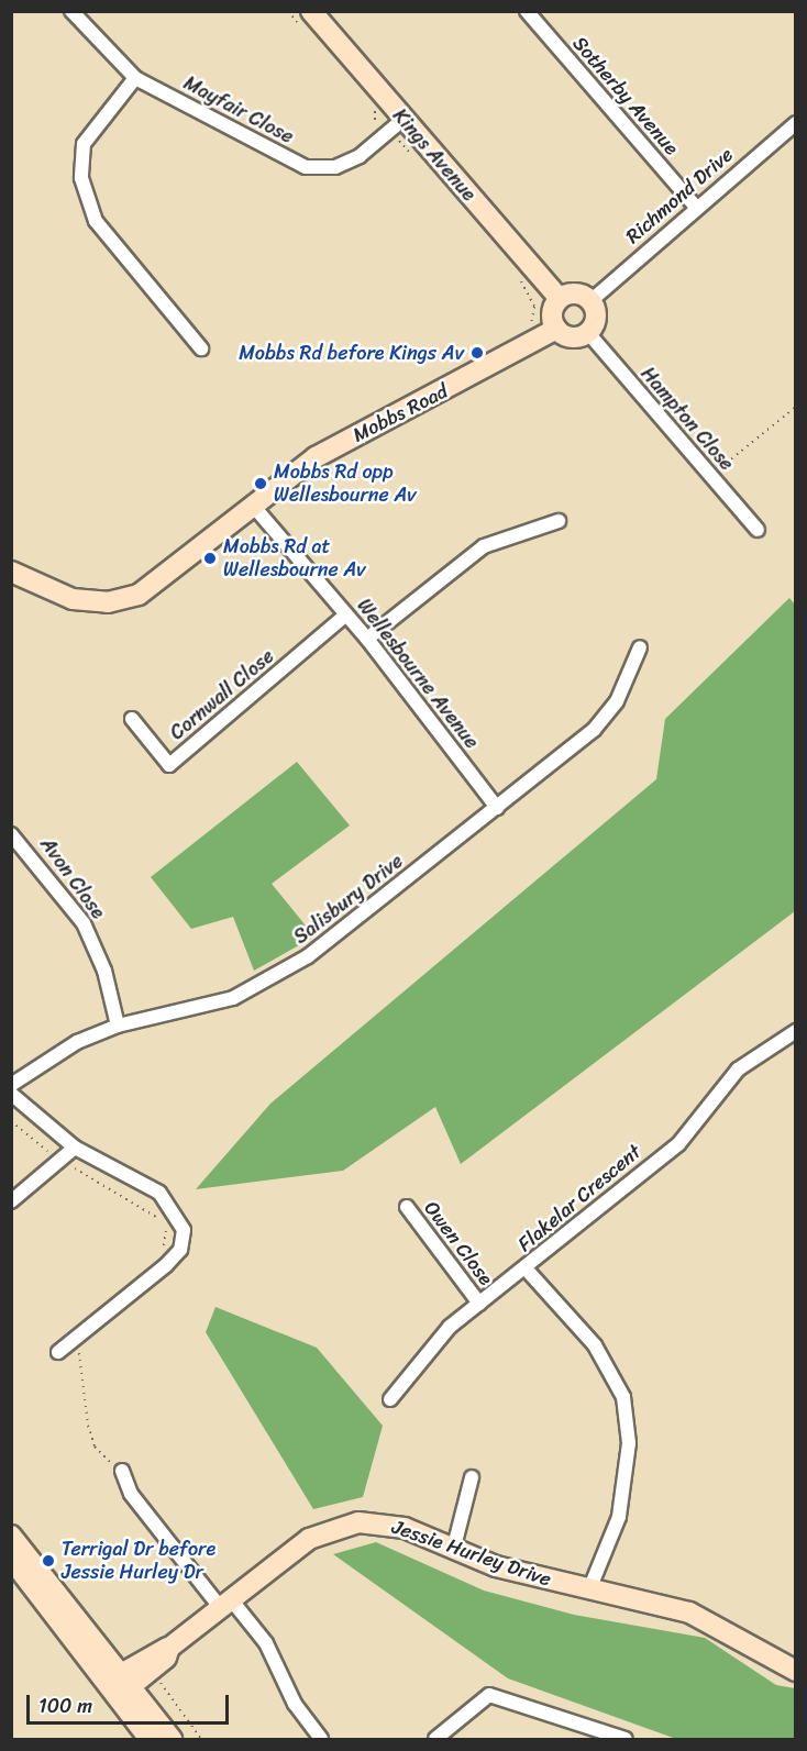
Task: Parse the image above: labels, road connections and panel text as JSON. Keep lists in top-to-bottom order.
{
  "streets": {
    "street": [
      "Sotherby Avenue",
      "Mayfair Close",
      "Kings Avenue",
      "Richmond Drive",
      "Mobbs Road",
      "Hampton Close",
      "Wellesbourne Avenue",
      "Cornwall Close",
      "Avon Close",
      "Salisbury Drive",
      "Flakelar Crescent",
      "Owen Close",
      "Jessie Hurley Drive"
    ]
  },
  "crossings": [
    ["Sotherby Avenue", "Richmond Drive"],
    ["Mayfair Close", "Kings Avenue"],
    ["Kings Avenue", "Richmond Drive"],
    ["Kings Avenue", "Mobbs Road"],
    ["Kings Avenue", "Hampton Close"],
    ["Richmond Drive", "Mobbs Road"],
    ["Richmond Drive", "Hampton Close"],
    ["Mobbs Road", "Hampton Close"],
    ["Mobbs Road", "Wellesbourne Avenue"],
    ["Wellesbourne Avenue", "Cornwall Close"],
    ["Wellesbourne Avenue", "Salisbury Drive"],
    ["Avon Close", "Salisbury Drive"],
    ["Flakelar Crescent", "Owen Close"]
  ],
  "places": [
    "Mobbs Rd before Kings Av",
    "Mobbs Rd opp Wellesbourne Av",
    "Mobbs Rd at Wellesbourne Av",
    "Terrigal Dr before Jessie Hurley Dr"
  ],
  "scale_bar": "100 m"
}
